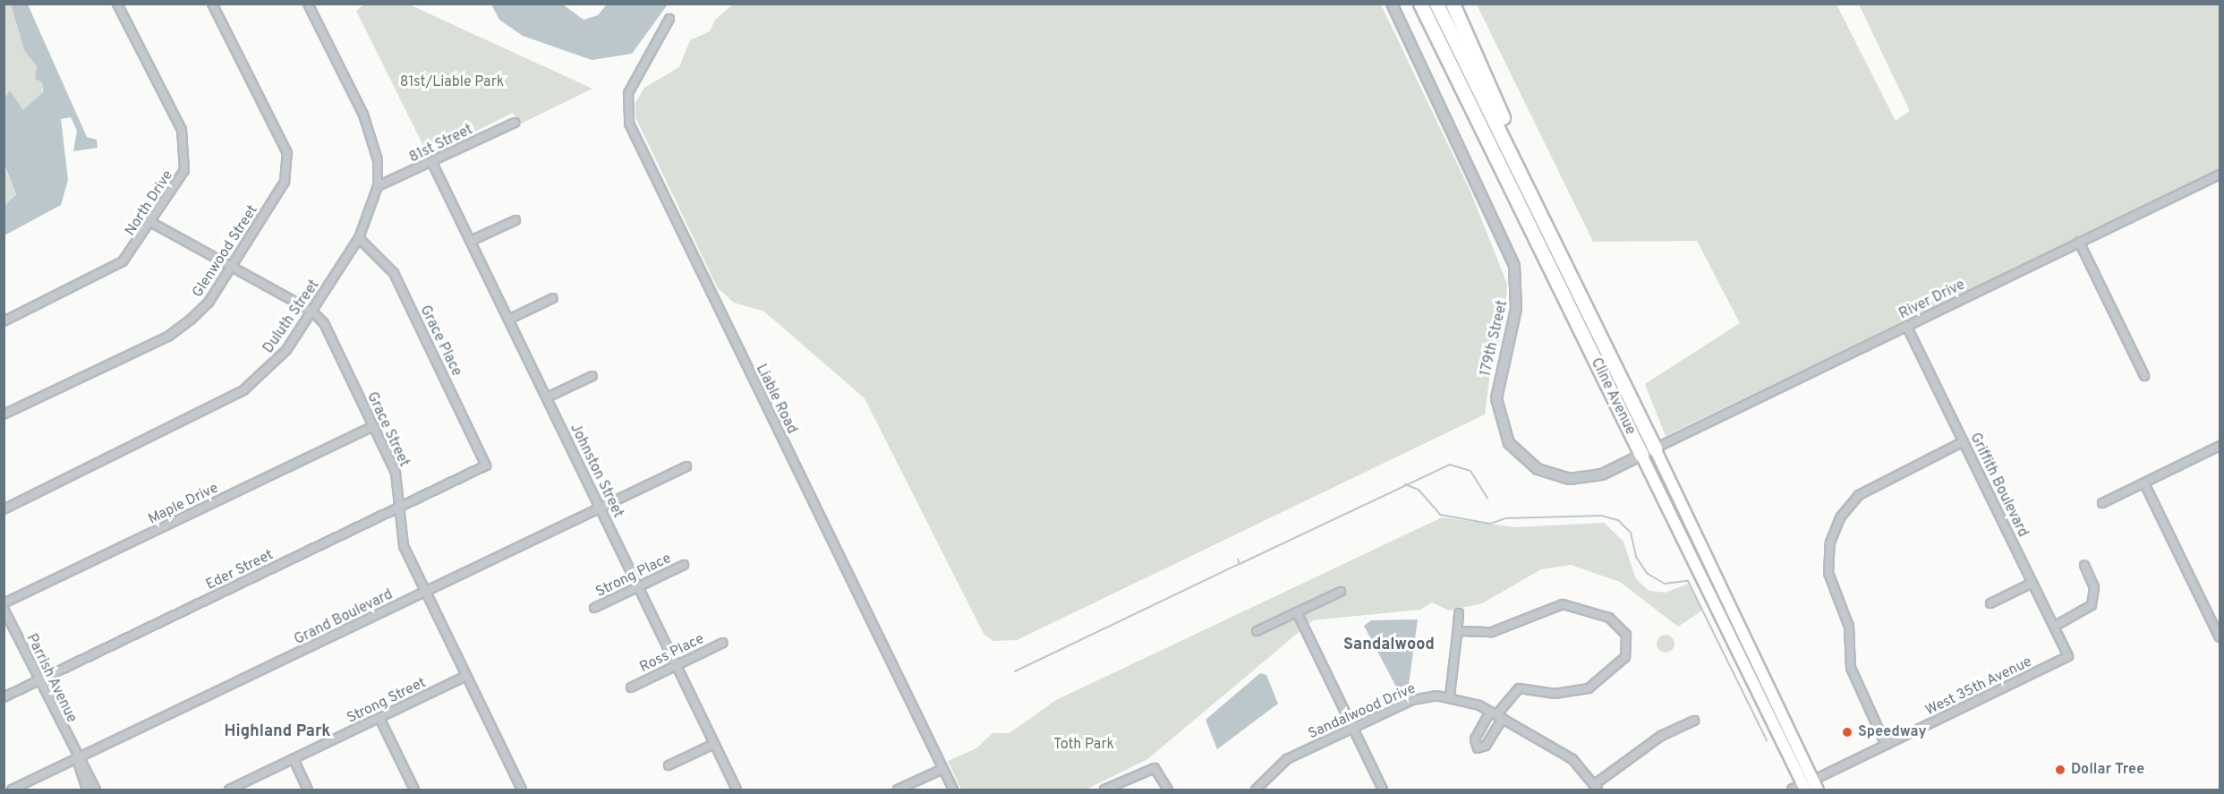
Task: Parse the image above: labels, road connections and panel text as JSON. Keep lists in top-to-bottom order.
{
  "streets": {
    "highway": ["Cline Avenue"],
    "street": [
      "81st Street",
      "North Drive",
      "Glenwood Street",
      "River Drive",
      "Duluth Street",
      "179th Street",
      "Grace Place",
      "Liable Road",
      "Grace Street",
      "Johnston Street",
      "Griffith Boulevard",
      "Maple Drive",
      "Eder Street",
      "Strong Place",
      "Grand Boulevard",
      "Ross Place",
      "Parrish Avenue",
      "West 35th Avenue",
      "Strong Street",
      "Sandalwood Drive"
    ]
  },
  "crossings": [
    ["81st Street", "Duluth Street"],
    ["81st Street", "Johnston Street"],
    ["North Drive", "Grace Street"],
    ["Glenwood Street", "Grace Street"],
    ["River Drive", "179th Street"],
    ["River Drive", "Cline Avenue"],
    ["River Drive", "Griffith Boulevard"],
    ["Duluth Street", "Grace Place"],
    ["Duluth Street", "Grace Street"],
    ["179th Street", "Cline Avenue"],
    ["Grace Place", "Eder Street"],
    ["Cline Avenue", "West 35th Avenue"],
    ["Grace Street", "Maple Drive"],
    ["Grace Street", "Eder Street"],
    ["Grace Street", "Grand Boulevard"],
    ["Grace Street", "Strong Street"],
    ["Johnston Street", "Strong Place"],
    ["Johnston Street", "Grand Boulevard"],
    ["Johnston Street", "Ross Place"],
    ["Griffith Boulevard", "West 35th Avenue"],
    ["Eder Street", "Parrish Avenue"],
    ["Grand Boulevard", "Parrish Avenue"]
  ],
  "districts": ["Sandalwood", "Highland Park"],
  "parks": ["81st/Liable Park", "Toth Park"],
  "places": ["Speedway", "Dollar Tree"]
}
